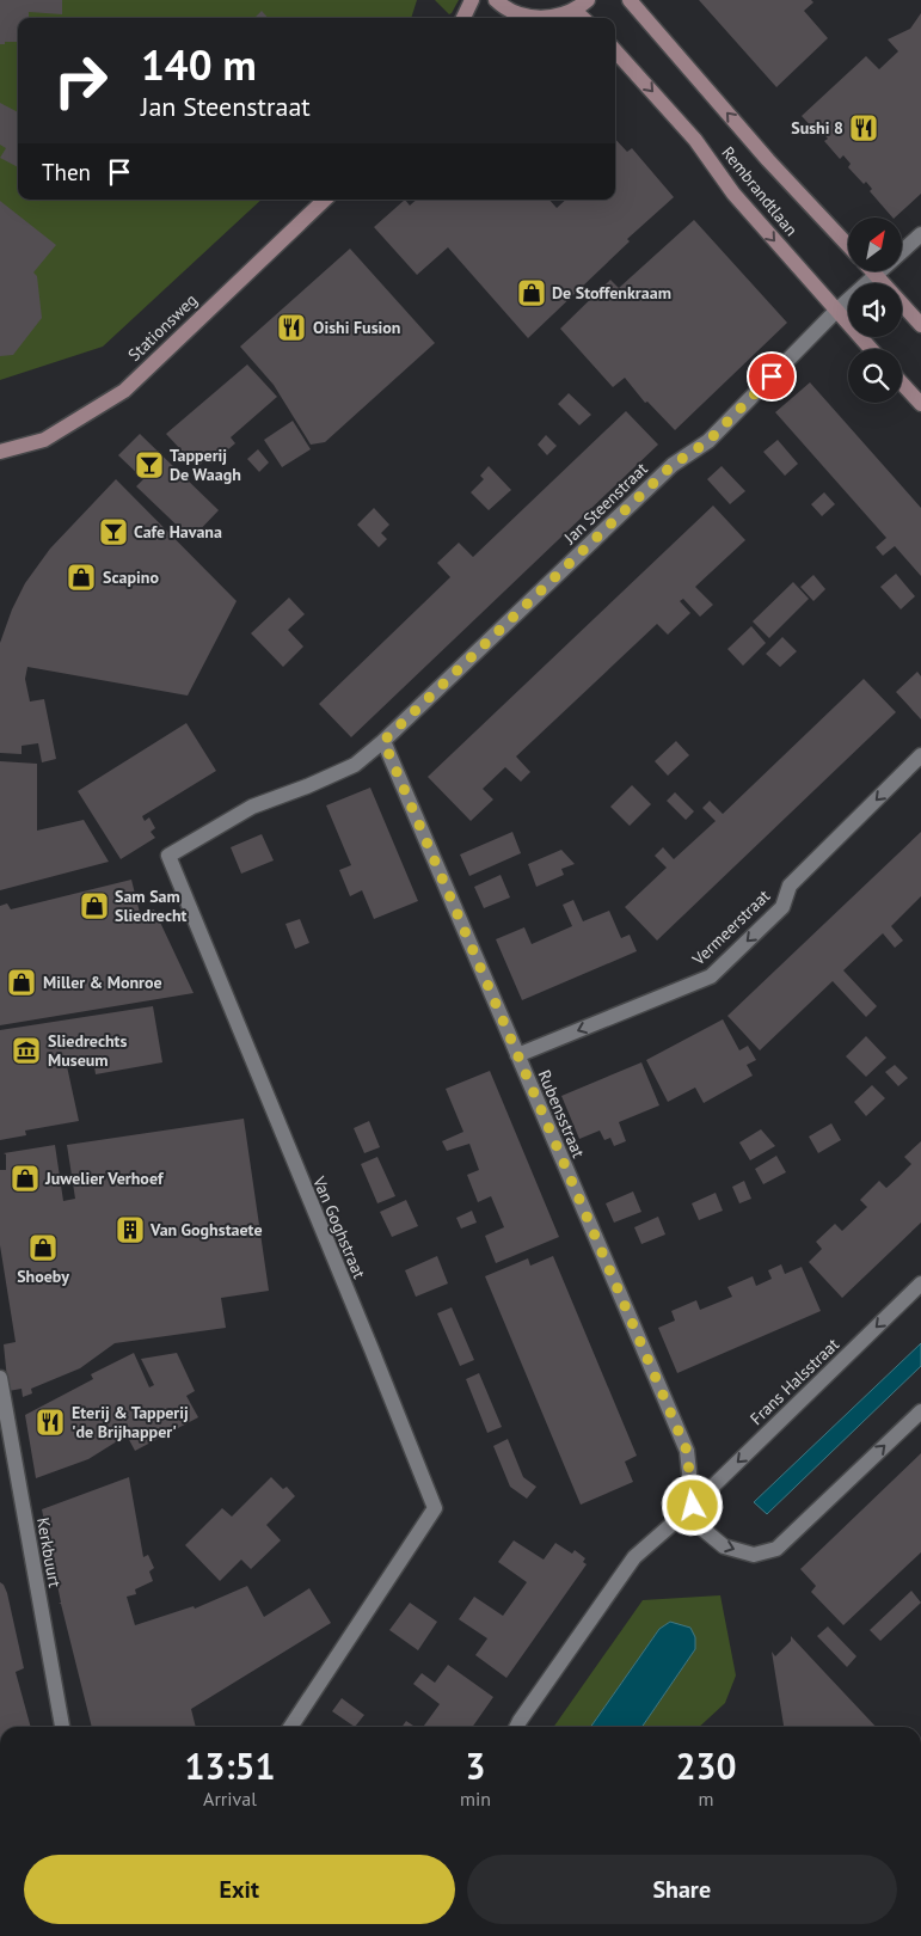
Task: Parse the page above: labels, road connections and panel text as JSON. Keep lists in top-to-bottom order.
{
  "streets": {
    "street": [
      "Rembrandtlaan",
      "Stationsweg",
      "Jan Steenstraat",
      "Vermeerstraat",
      "Rubensstraat",
      "Van Goghstraat",
      "Frans Halsstraat",
      "Kerkbuurt"
    ]
  },
  "crossings": [
    ["Rembrandtlaan", "Jan Steenstraat"],
    ["Jan Steenstraat", "Rubensstraat"],
    ["Jan Steenstraat", "Van Goghstraat"],
    ["Vermeerstraat", "Rubensstraat"],
    ["Rubensstraat", "Frans Halsstraat"]
  ],
  "one_way": ["Vermeerstraat", "Frans Halsstraat"],
  "places": {
    "restaurant": ["Sushi 8", "Oishi Fusion", "Eterij & Tapperij 'de Brijhapper'"],
    "shop": [
      "De Stoffenkraam",
      "Scapino",
      "Sam Sam Sliedrecht",
      "Miller & Monroe",
      "Juwelier Verhoef",
      "Shoeby"
    ],
    "bar": ["Tapperij De Waagh", "Cafe Havana"],
    "museum": ["Sliedrechts Museum"],
    "building": ["Van Goghstaete"]
  },
  "north": "top right",
  "page": {
    "turn": ["140 m", "Jan Steenstraat"],
    "then": "Then",
    "eta": [
      "13:51",
      "Arrival",
      "3",
      "min",
      "230",
      "m"
    ],
    "buttons": ["Exit", "Share"]
  }
}
